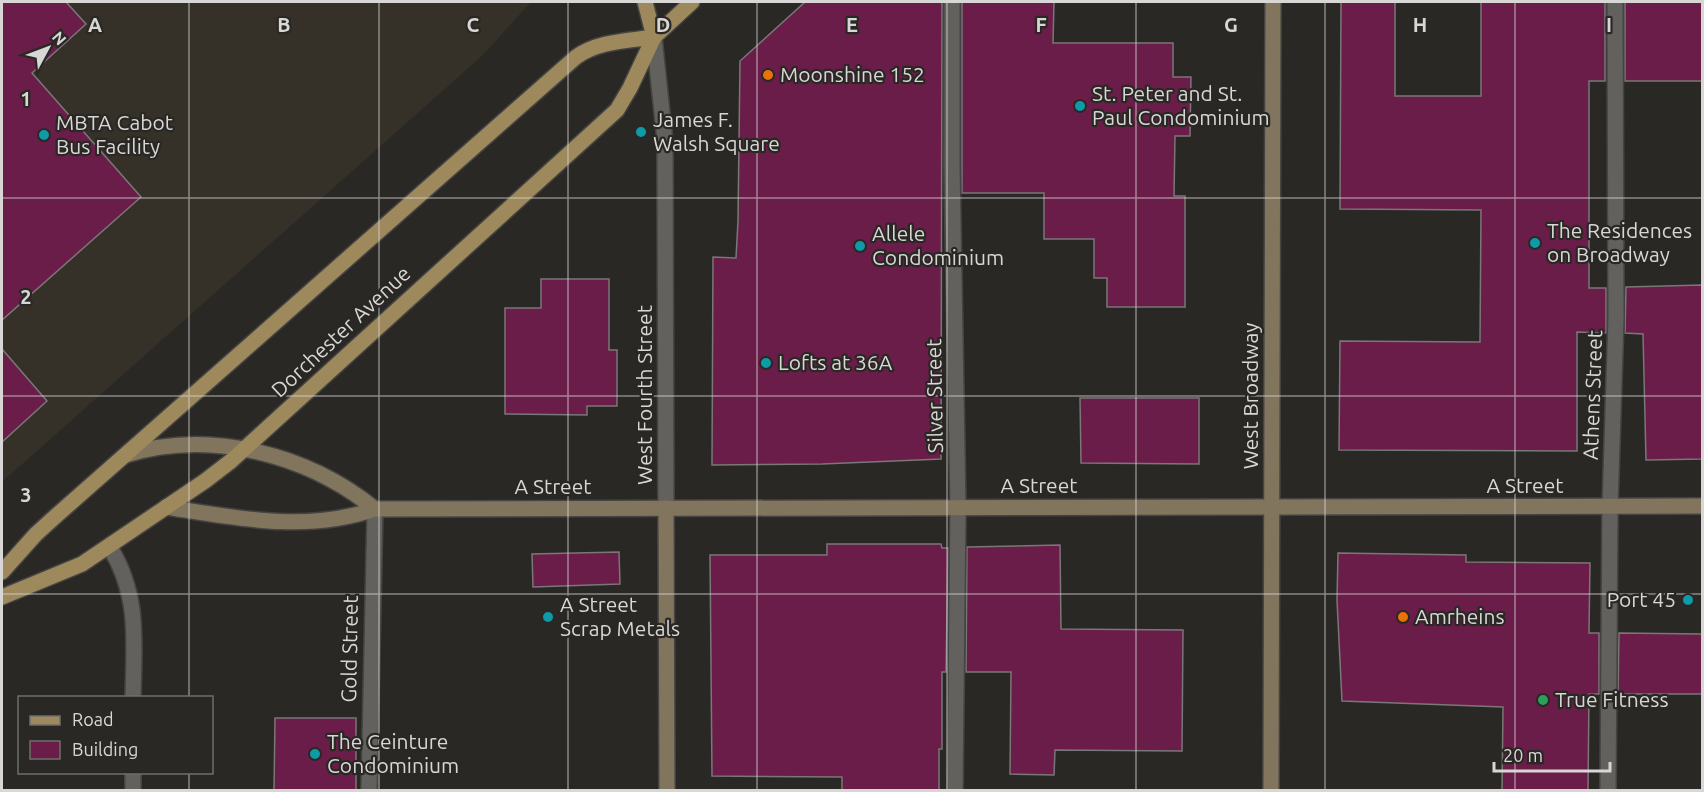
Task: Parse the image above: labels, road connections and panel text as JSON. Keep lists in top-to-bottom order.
{
  "streets": {
    "main road": [
      "Dorchester Avenue",
      "West Fourth Street",
      "West Broadway",
      "A Street"
    ],
    "street": ["Athens Street", "Silver Street", "Gold Street"]
  },
  "crossings": [
    ["Dorchester Avenue", "West Fourth Street"],
    ["Dorchester Avenue", "A Street"],
    ["West Fourth Street", "A Street"],
    ["Athens Street", "A Street"],
    ["Silver Street", "A Street"],
    ["West Broadway", "A Street"],
    ["A Street", "Gold Street"]
  ],
  "places": [
    "Moonshine 152",
    "St. Peter and St. Paul Condominium",
    "James F. Walsh Square",
    "MBTA Cabot Bus Facility",
    "The Residences on Broadway",
    "Allele Condominium",
    "Lofts at 36A",
    "Port 45",
    "A Street Scrap Metals",
    "Amrheins",
    "True Fitness",
    "The Ceinture Condominium"
  ],
  "legend": ["Road", "Building"],
  "scale_bar": "20 m",
  "north": "top right",
  "grid": {
    "columns": [
      "A",
      "B",
      "C",
      "D",
      "E",
      "F",
      "G",
      "H",
      "I"
    ],
    "rows": ["1", "2", "3"]
  }
}
